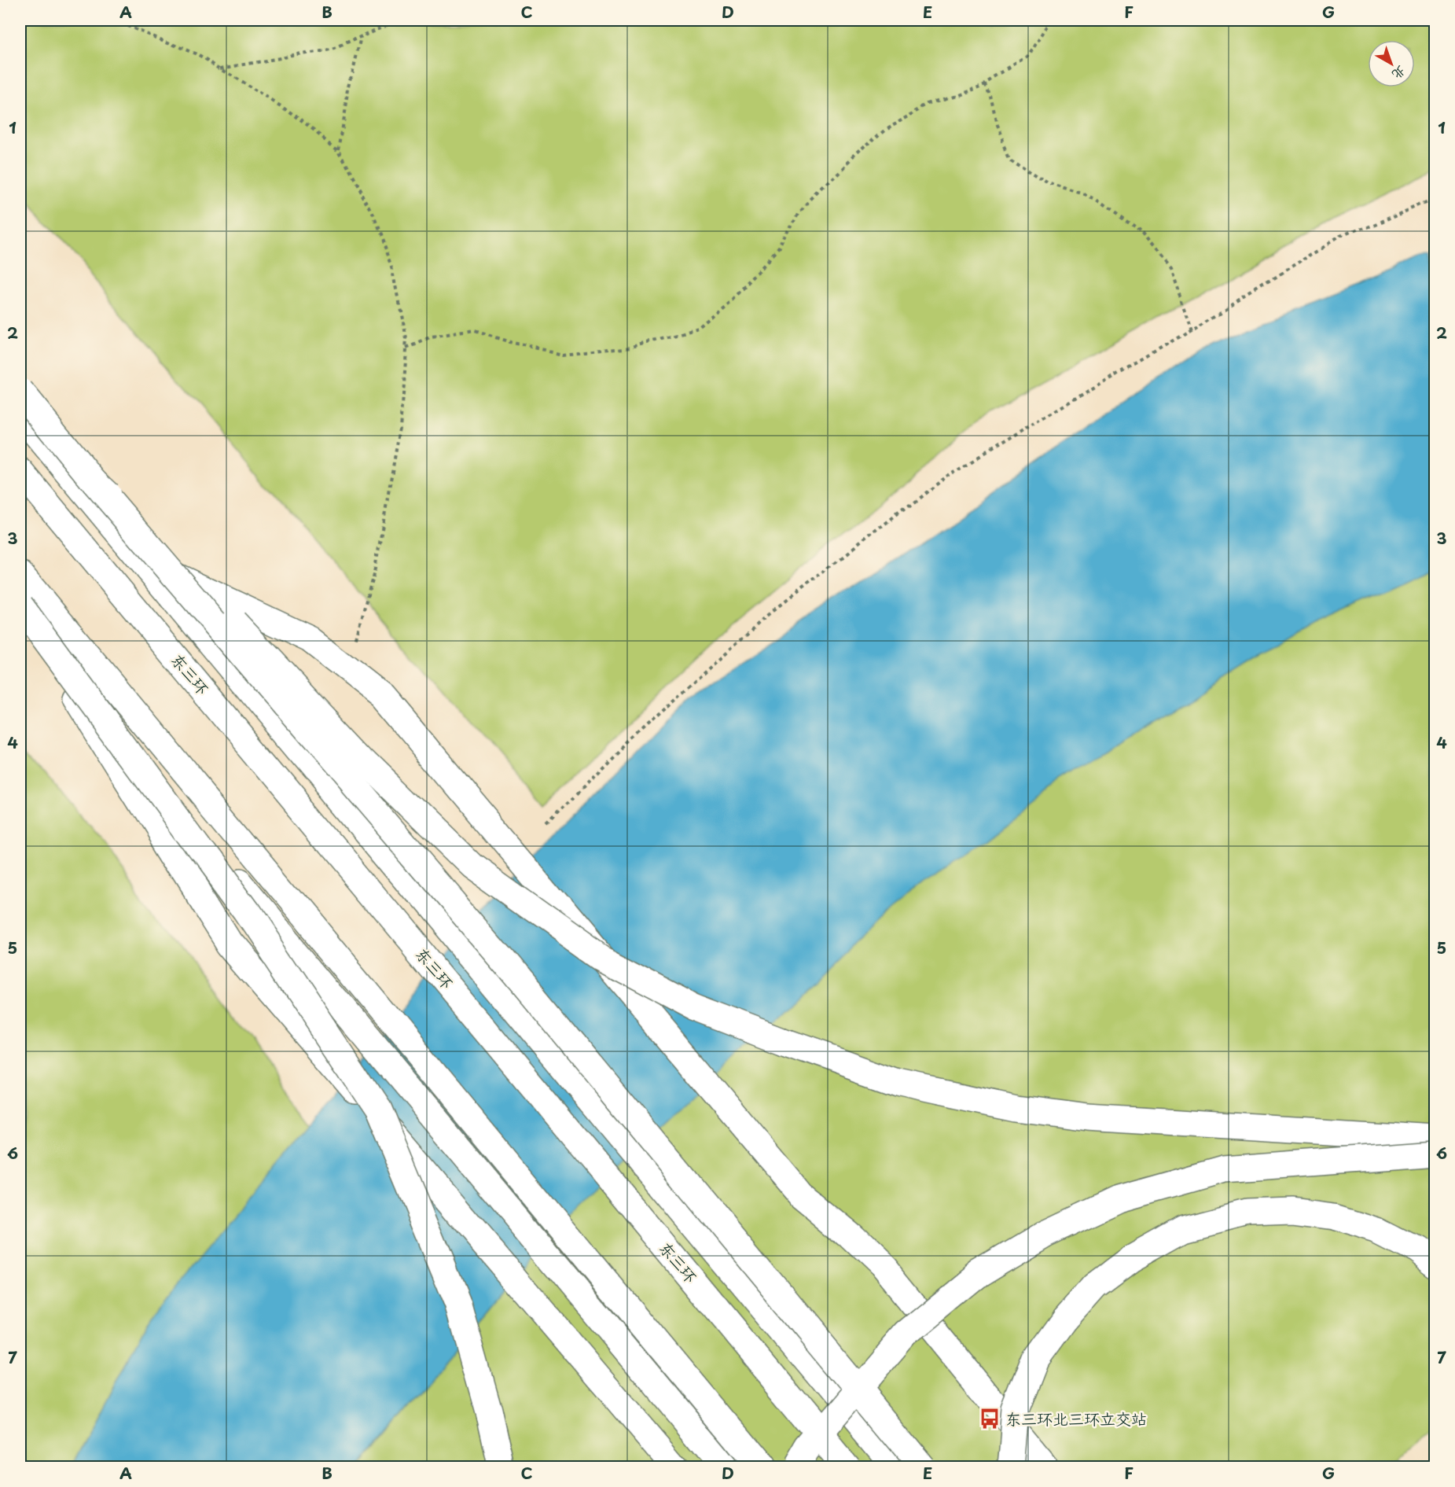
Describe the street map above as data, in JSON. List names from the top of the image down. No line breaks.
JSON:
{"streets":{"main road":["东三环"]},"places":{"bus stop":["东三环北三环立交站"]},"north":"bottom right","grid":{"columns":["A","B","C","D","E","F","G"],"rows":["1","2","3","4","5","6","7"]}}
